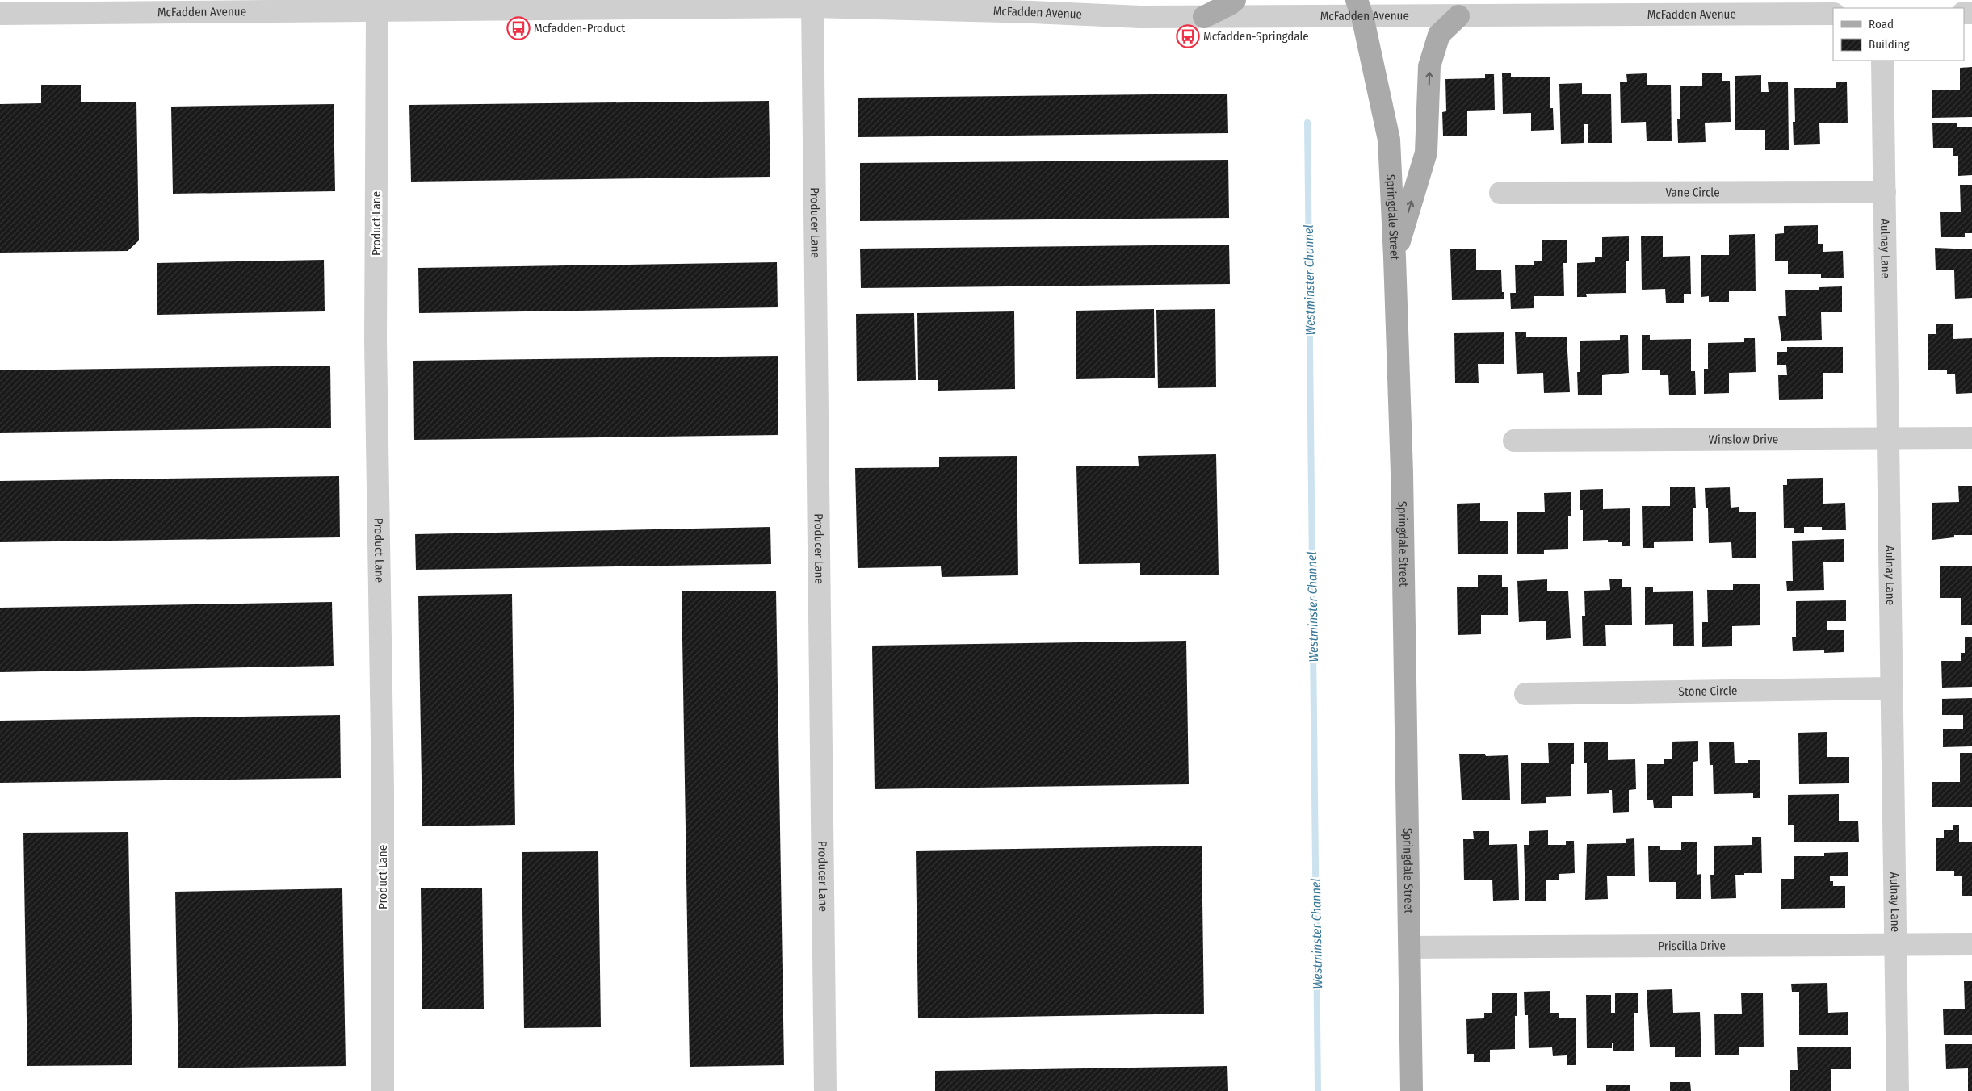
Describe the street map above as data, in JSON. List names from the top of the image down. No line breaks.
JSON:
{"streets":{"main road":["Springdale Street"],"street":["McFadden Avenue","Vane Circle","Producer Lane","Product Lane","Aulnay Lane","Winslow Drive","Stone Circle","Priscilla Drive"]},"crossings":[["McFadden Avenue","Springdale Street"],["McFadden Avenue","Producer Lane"],["McFadden Avenue","Product Lane"],["Vane Circle","Aulnay Lane"],["Springdale Street","Priscilla Drive"],["Aulnay Lane","Winslow Drive"],["Aulnay Lane","Stone Circle"],["Aulnay Lane","Priscilla Drive"]],"water":["Westminster Channel"],"places":{"bus stop":["Mcfadden-Product","Mcfadden-Springdale"]},"legend":["Road","Building"]}
